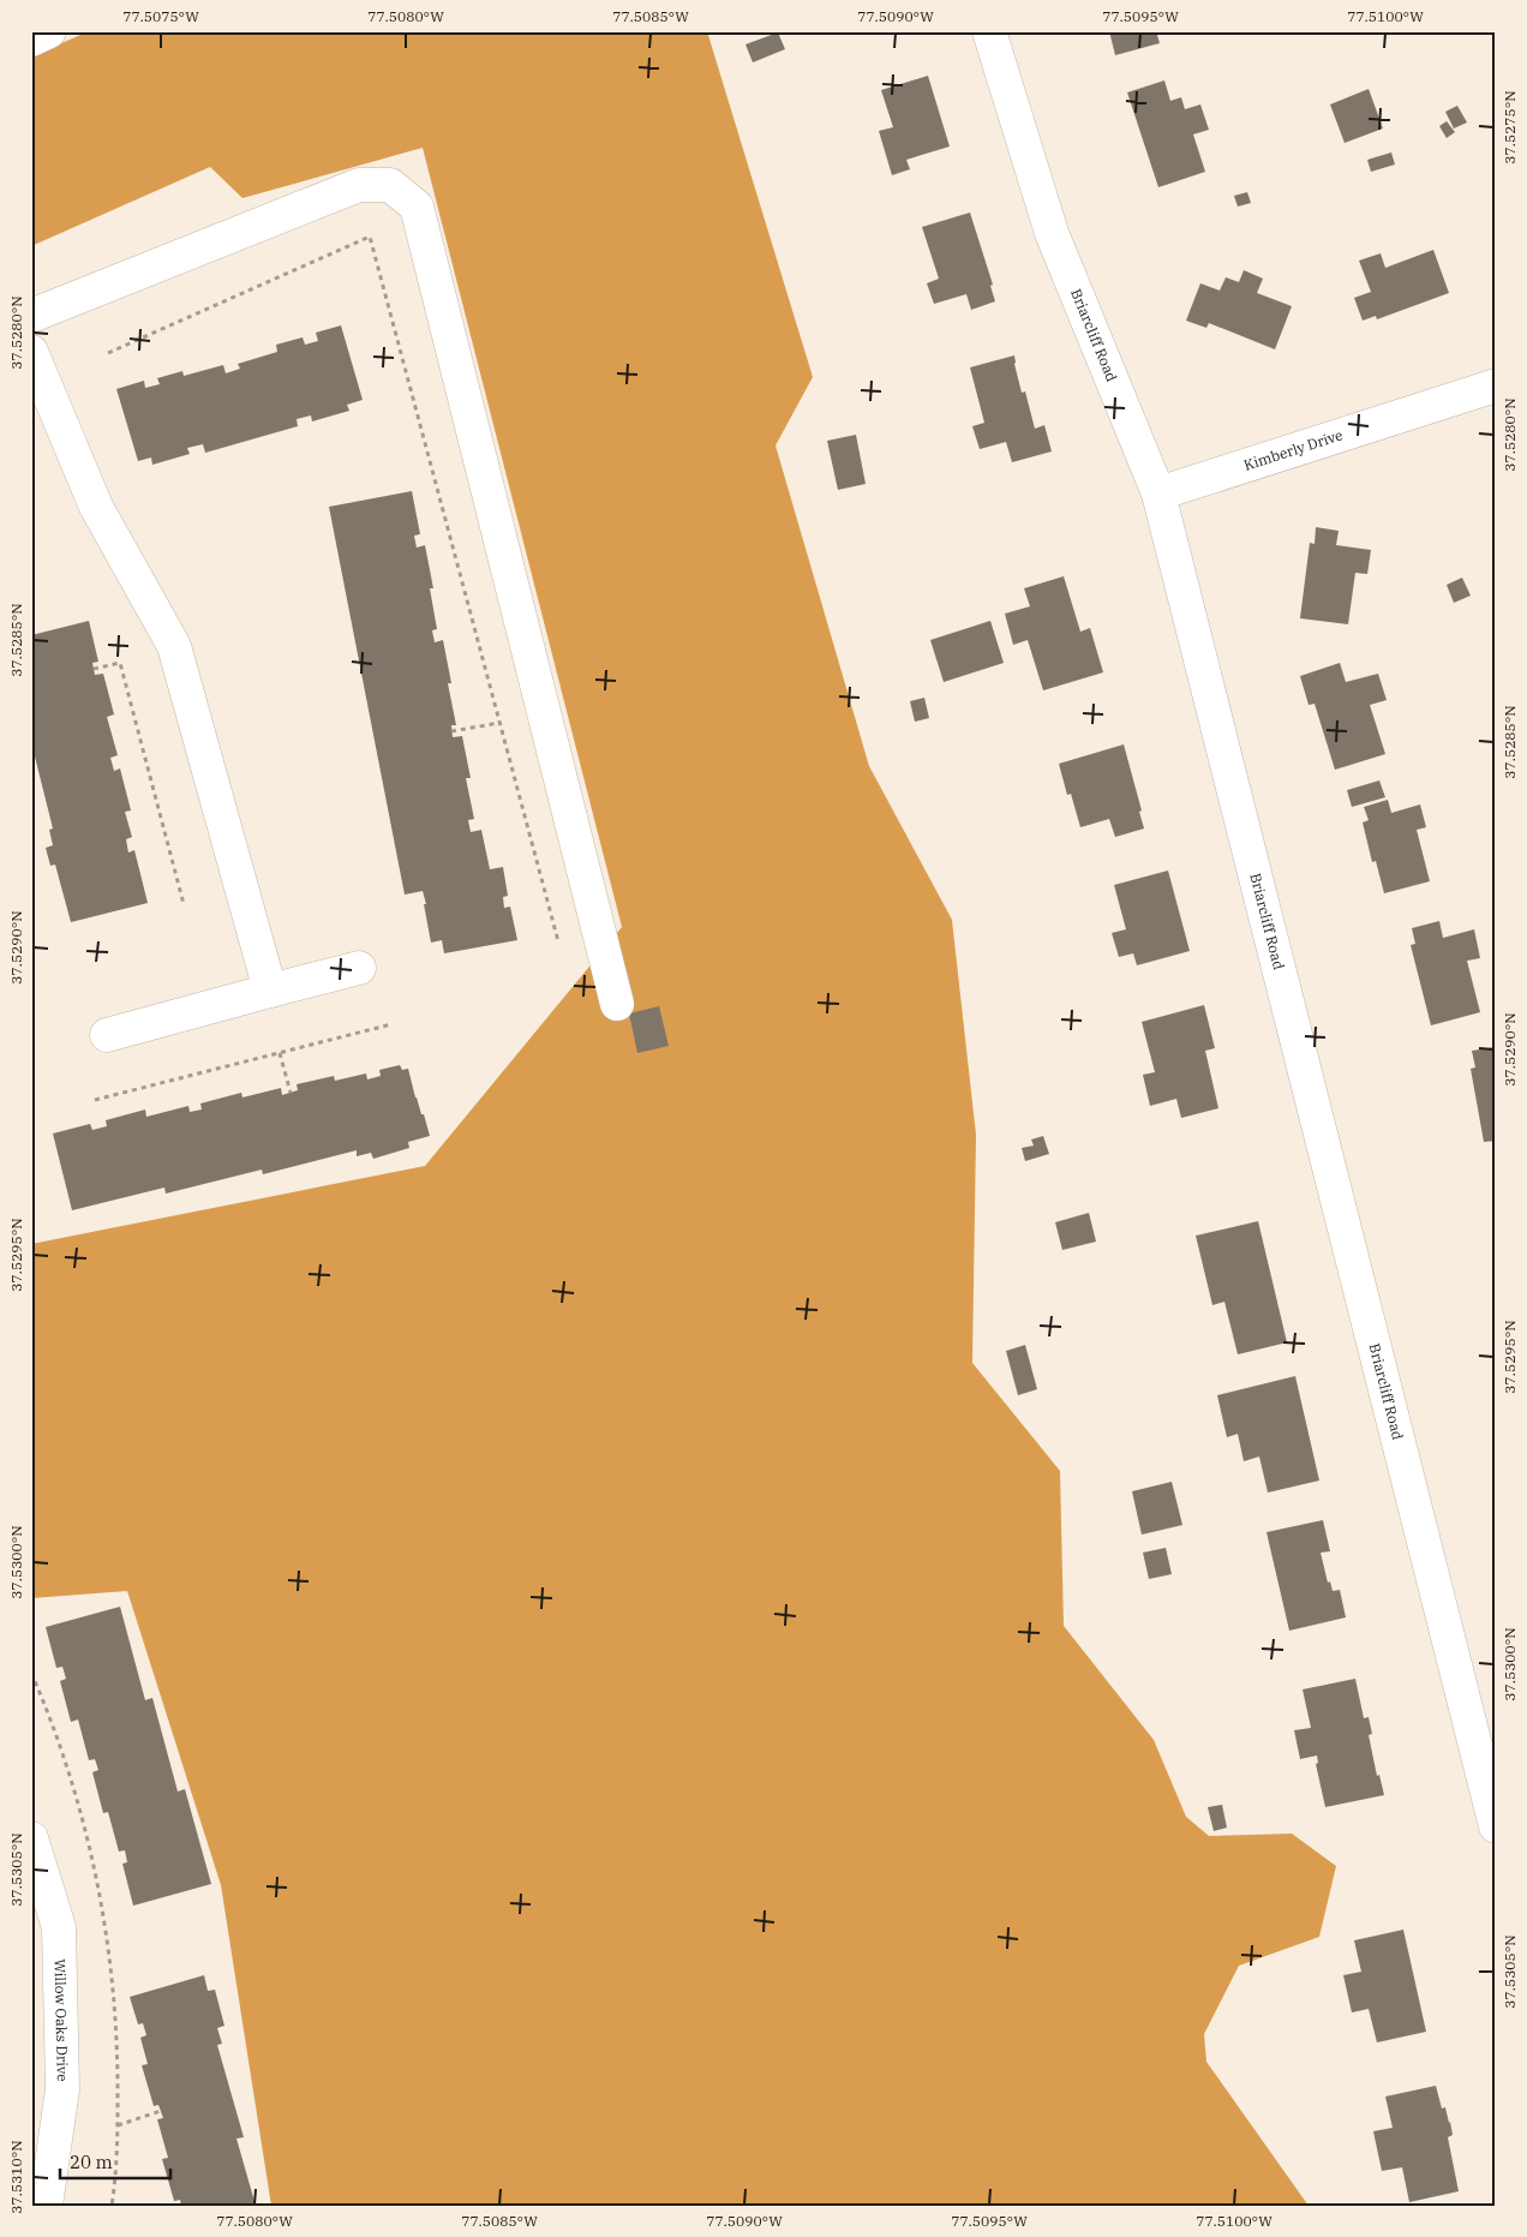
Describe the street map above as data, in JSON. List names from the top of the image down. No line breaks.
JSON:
{"streets":{"street":["Briarcliff Road","Kimberly Drive","Willow Oaks Drive"]},"crossings":[["Briarcliff Road","Kimberly Drive"]],"scale_bar":"20 m","coordinates":["77.5075°W","77.5080°W","77.5085°W","77.5090°W","77.5095°W","77.5100°W","37.5275°N","37.5280°N","37.5285°N","37.5290°N","37.5295°N","37.5300°N","37.5305°N","37.5310°N"]}
